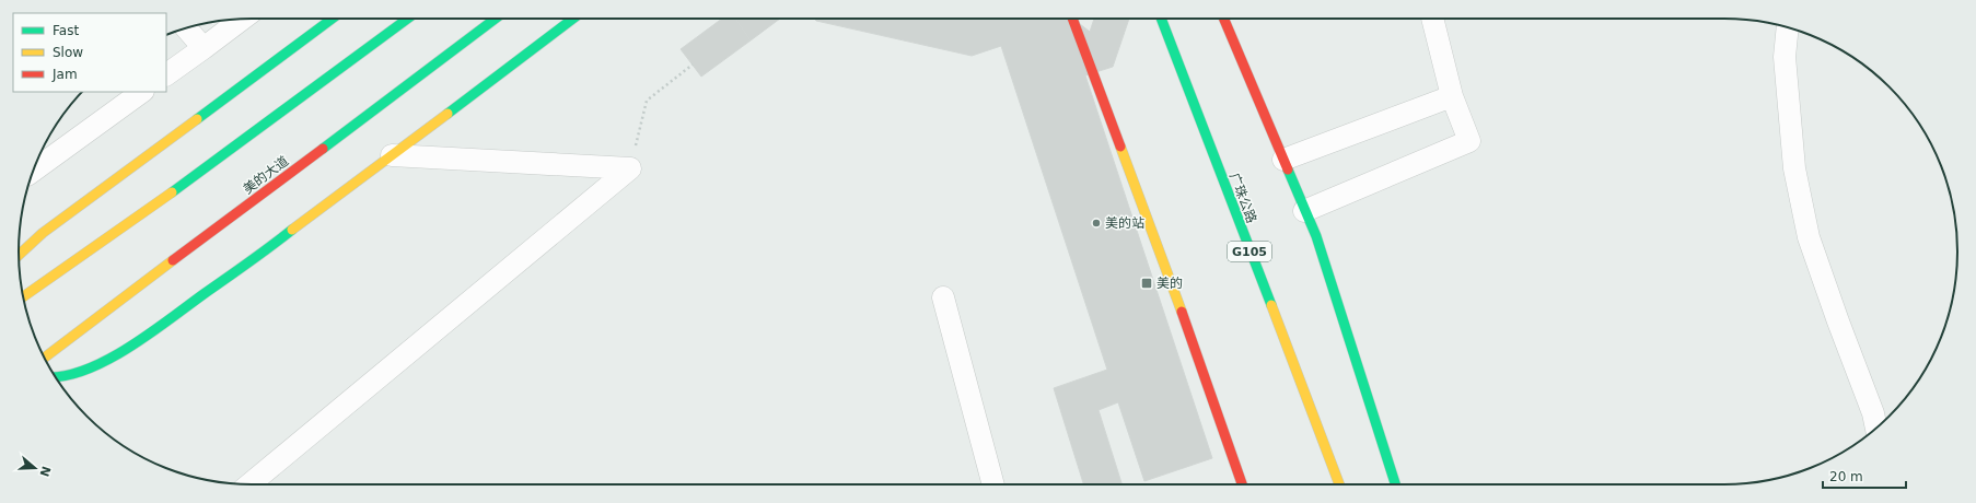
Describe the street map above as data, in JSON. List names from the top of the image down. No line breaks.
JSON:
{"streets":{"main road":["美的大道","广珠公路","G105"]},"places":{"other":["美的站"],"transit":["美的"]},"legend":["Fast","Slow","Jam"],"scale_bar":"20 m","north":"right"}
